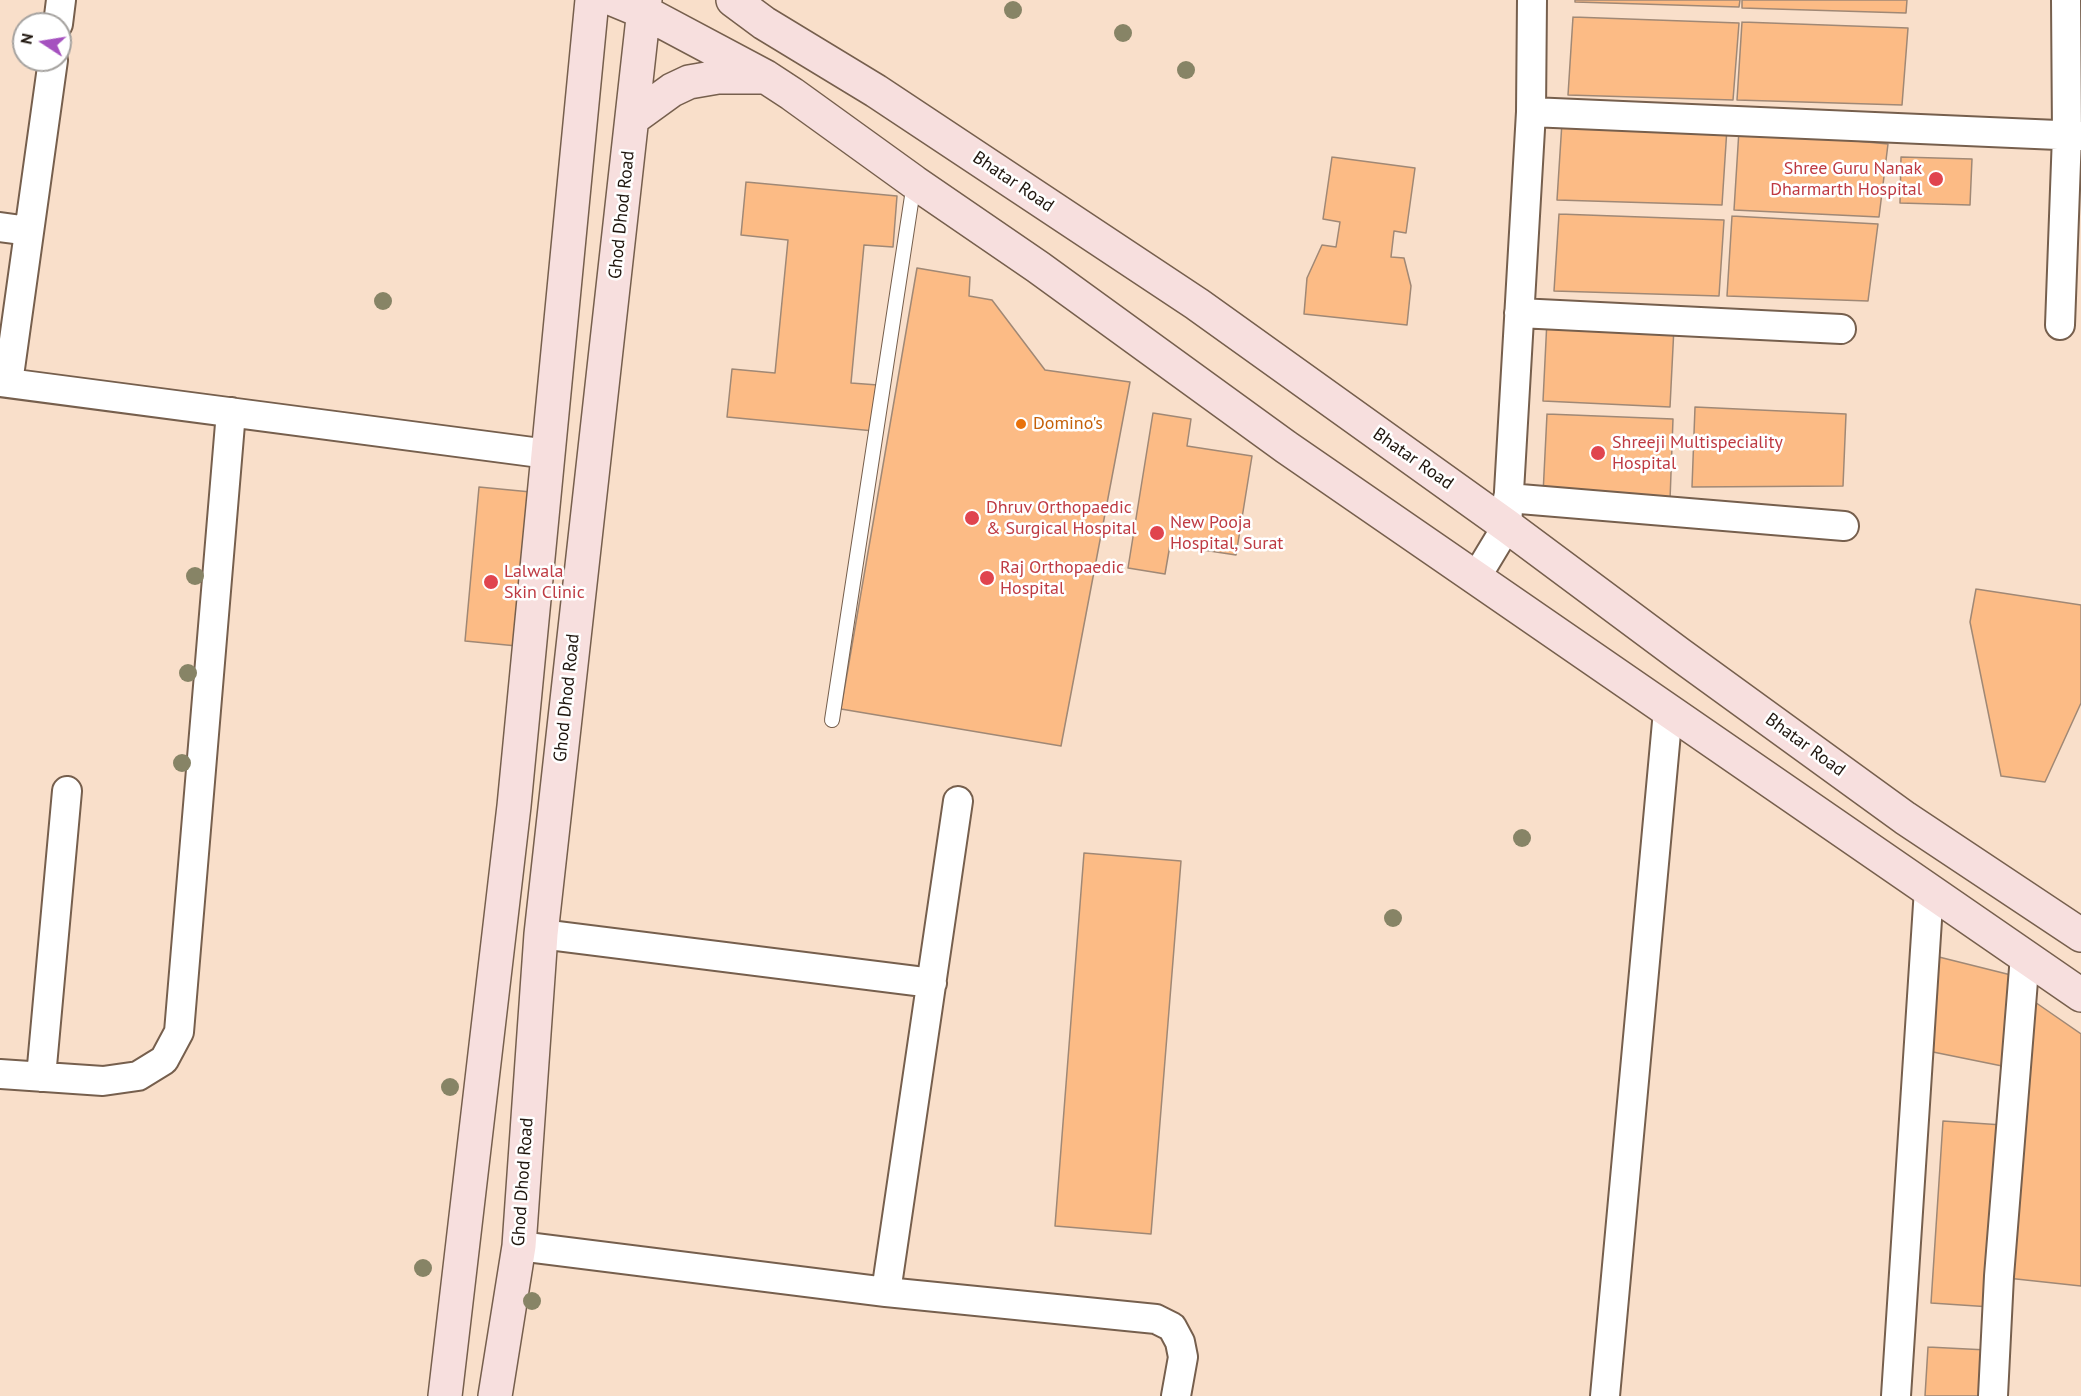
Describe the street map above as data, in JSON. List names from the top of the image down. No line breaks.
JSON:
{"streets":{"main road":["Bhatar Road","Ghod Dhod Road"]},"places":["Shree Guru Nanak Dharmarth Hospital","Domino's","Shreeji Multispeciality Hospital","Dhruv Orthopaedic & Surgical Hospital","New Pooja Hospital, Surat","Raj Orthopaedic Hospital","Lalwala Skin Clinic"],"north":"left"}
